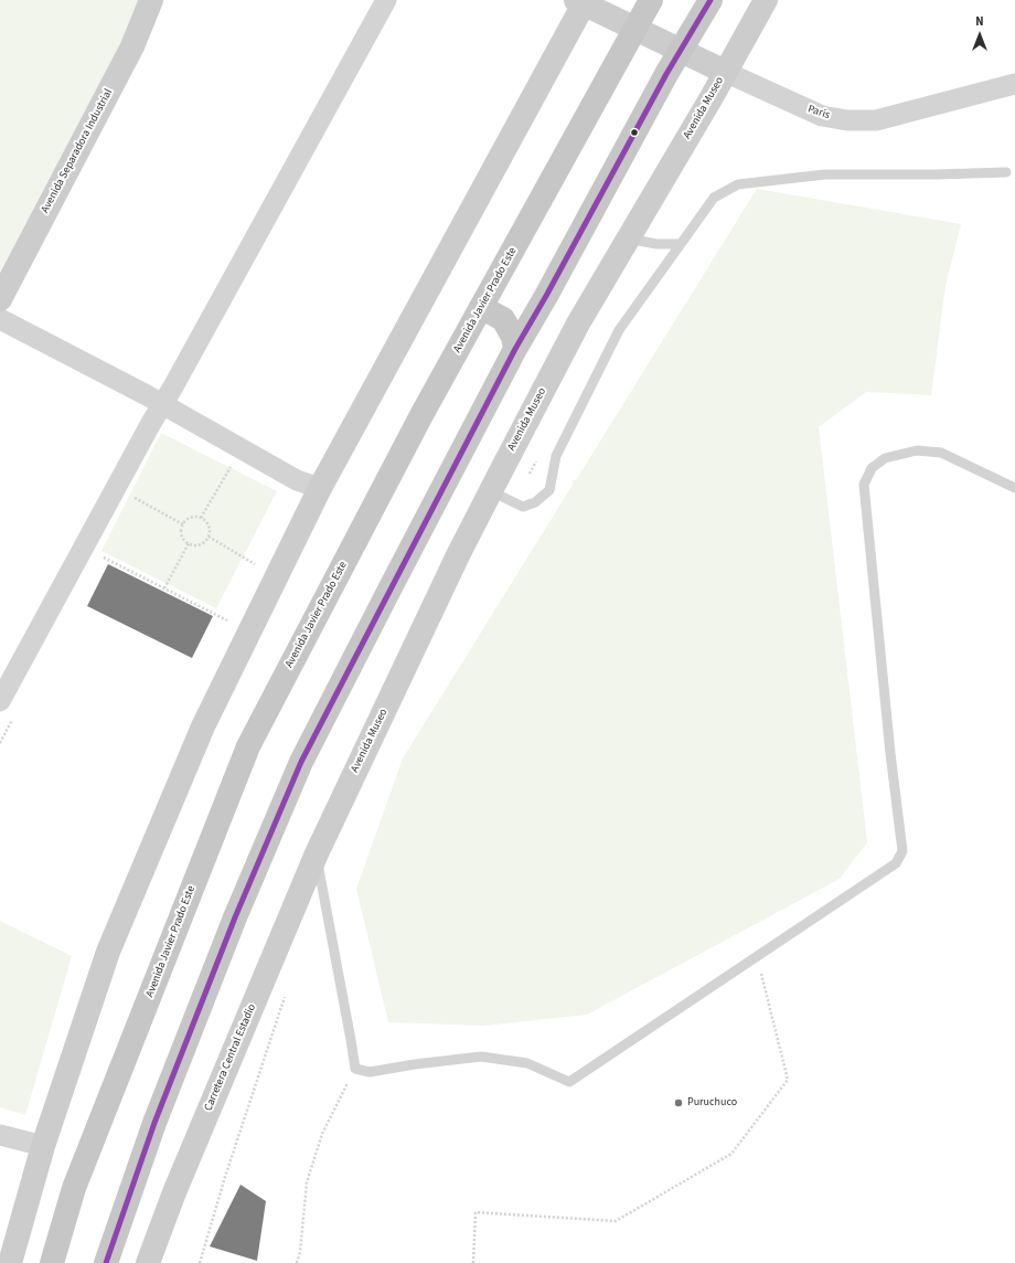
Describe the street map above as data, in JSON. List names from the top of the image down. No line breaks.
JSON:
{"streets":{"main road":["Avenida Javier Prado Este"],"street":["Avenida Museo","Paris","Avenida Separadora Industrial","Carretera Central Estadio"]},"crossings":[["Avenida Museo","Paris"],["Avenida Museo","Carretera Central Estadio"],["Paris","Avenida Javier Prado Este"]],"places":["Puruchuco"],"north":"top"}
